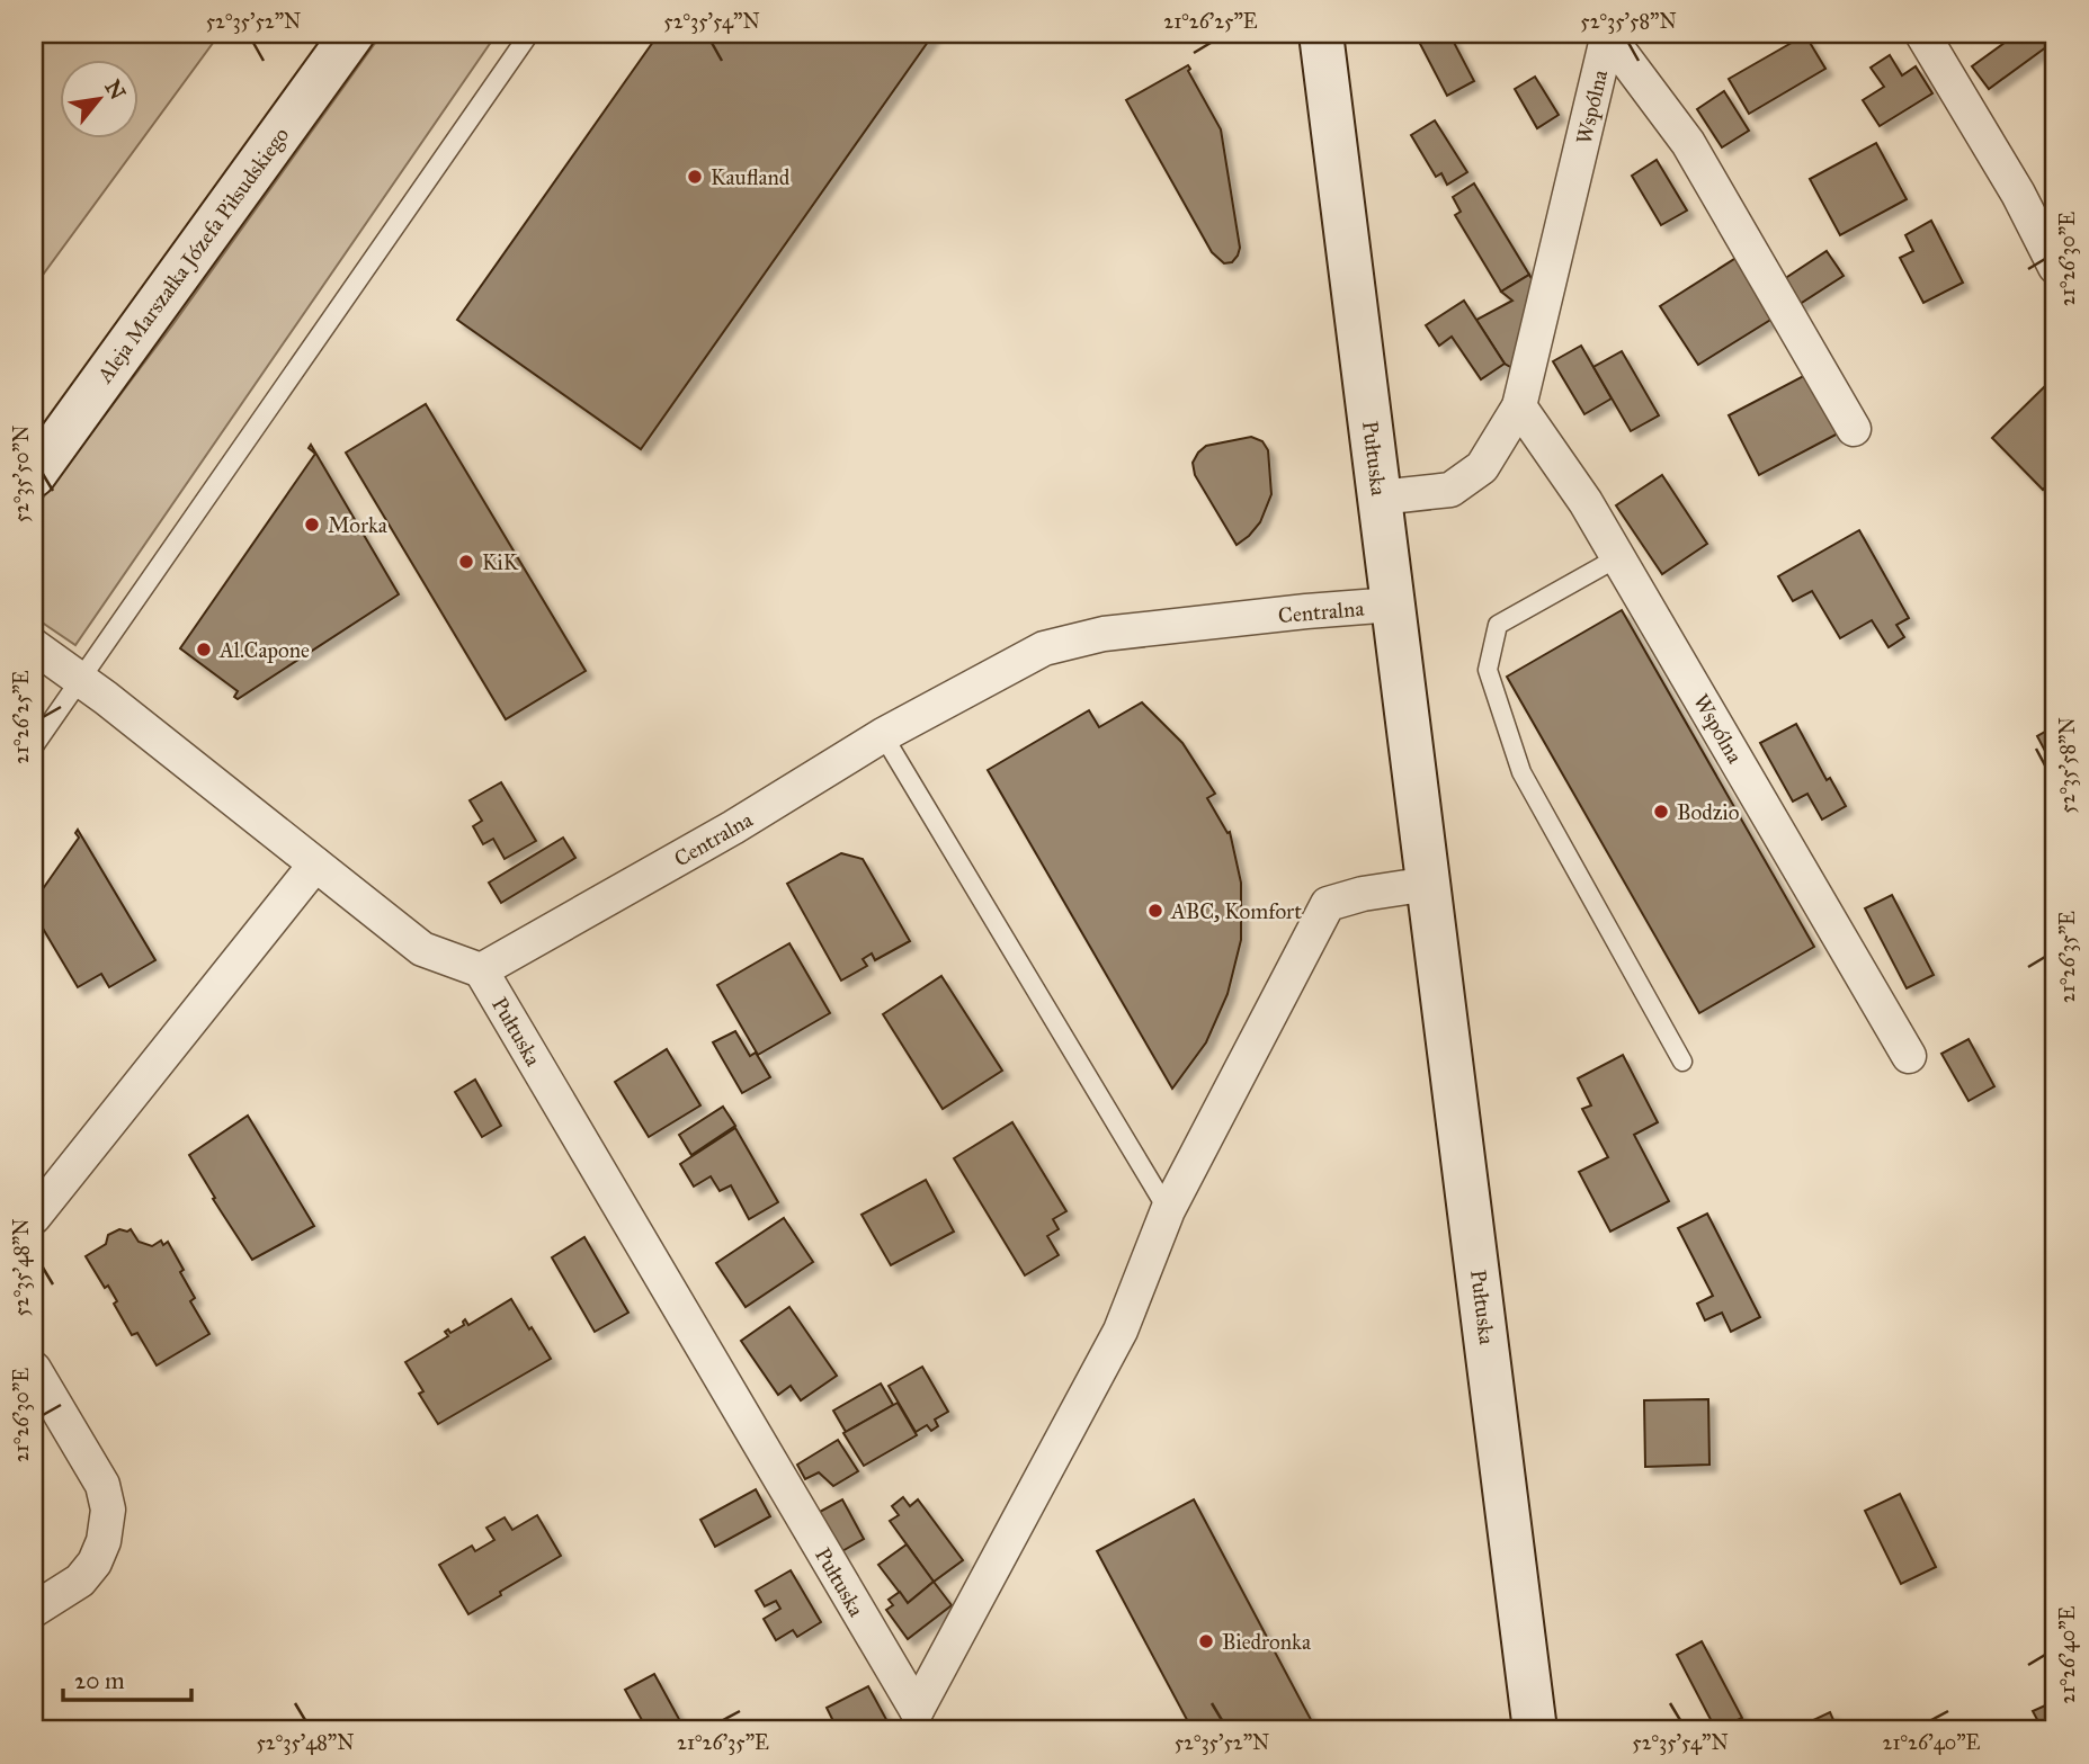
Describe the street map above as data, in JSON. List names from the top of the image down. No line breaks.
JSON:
{"streets":{"street":["Wspólna","Aleja Marszałka Józefa Piłsudskiego","Pułtuska","Centralna"]},"crossings":[["Wspólna","Pułtuska"],["Pułtuska","Centralna"]],"places":["Kaufland","Morka","KiK","Al.Capone","Bodzio","ABC, Komfort","Biedronka"],"scale_bar":"20 m","north":"top right","coordinates":["52°35'52\"N","52°35'54\"N","21°26'25\"E","52°35'58\"N","21°26'30\"E","52°35'50\"N","21°26'35\"E","52°35'48\"N","21°26'40\"E"]}
